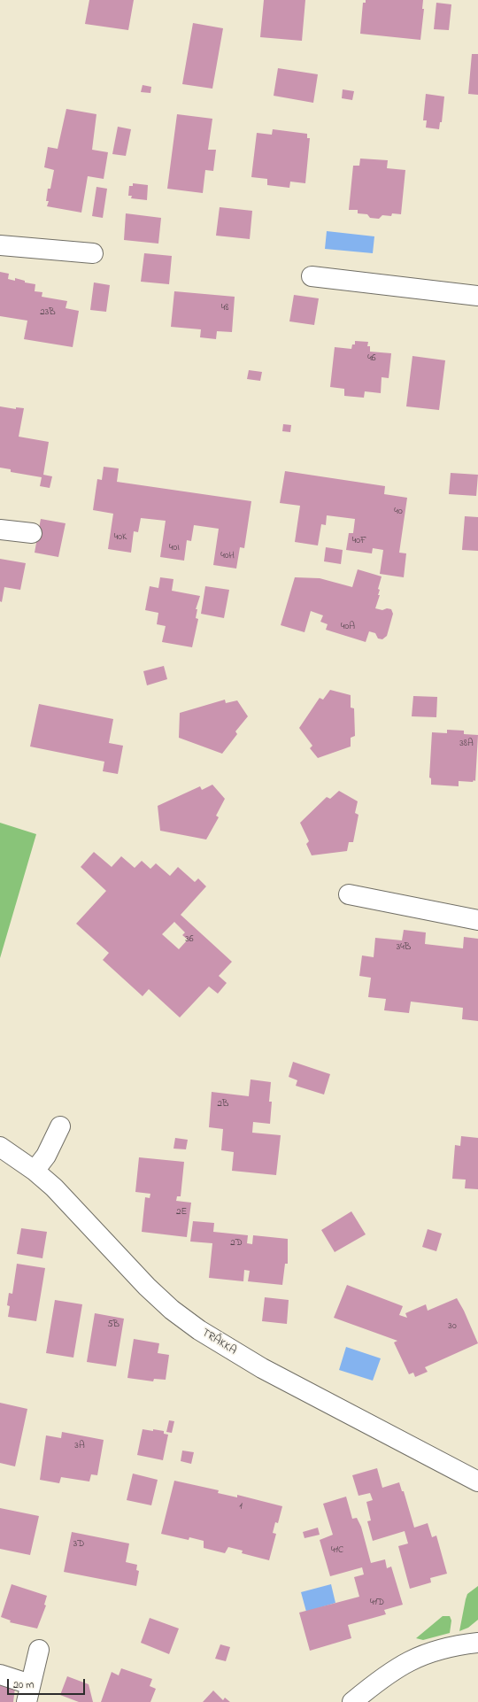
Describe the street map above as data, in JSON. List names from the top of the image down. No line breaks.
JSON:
{"streets":{"street":["TRÅKKA"]},"house_numbers":["48","23B","46","40","40K","40F","40I","40H","40A","38A","36","34B","2B","2E","2D","5B","30","3A","1","3D","41C","41D"],"scale_bar":"20 m"}
